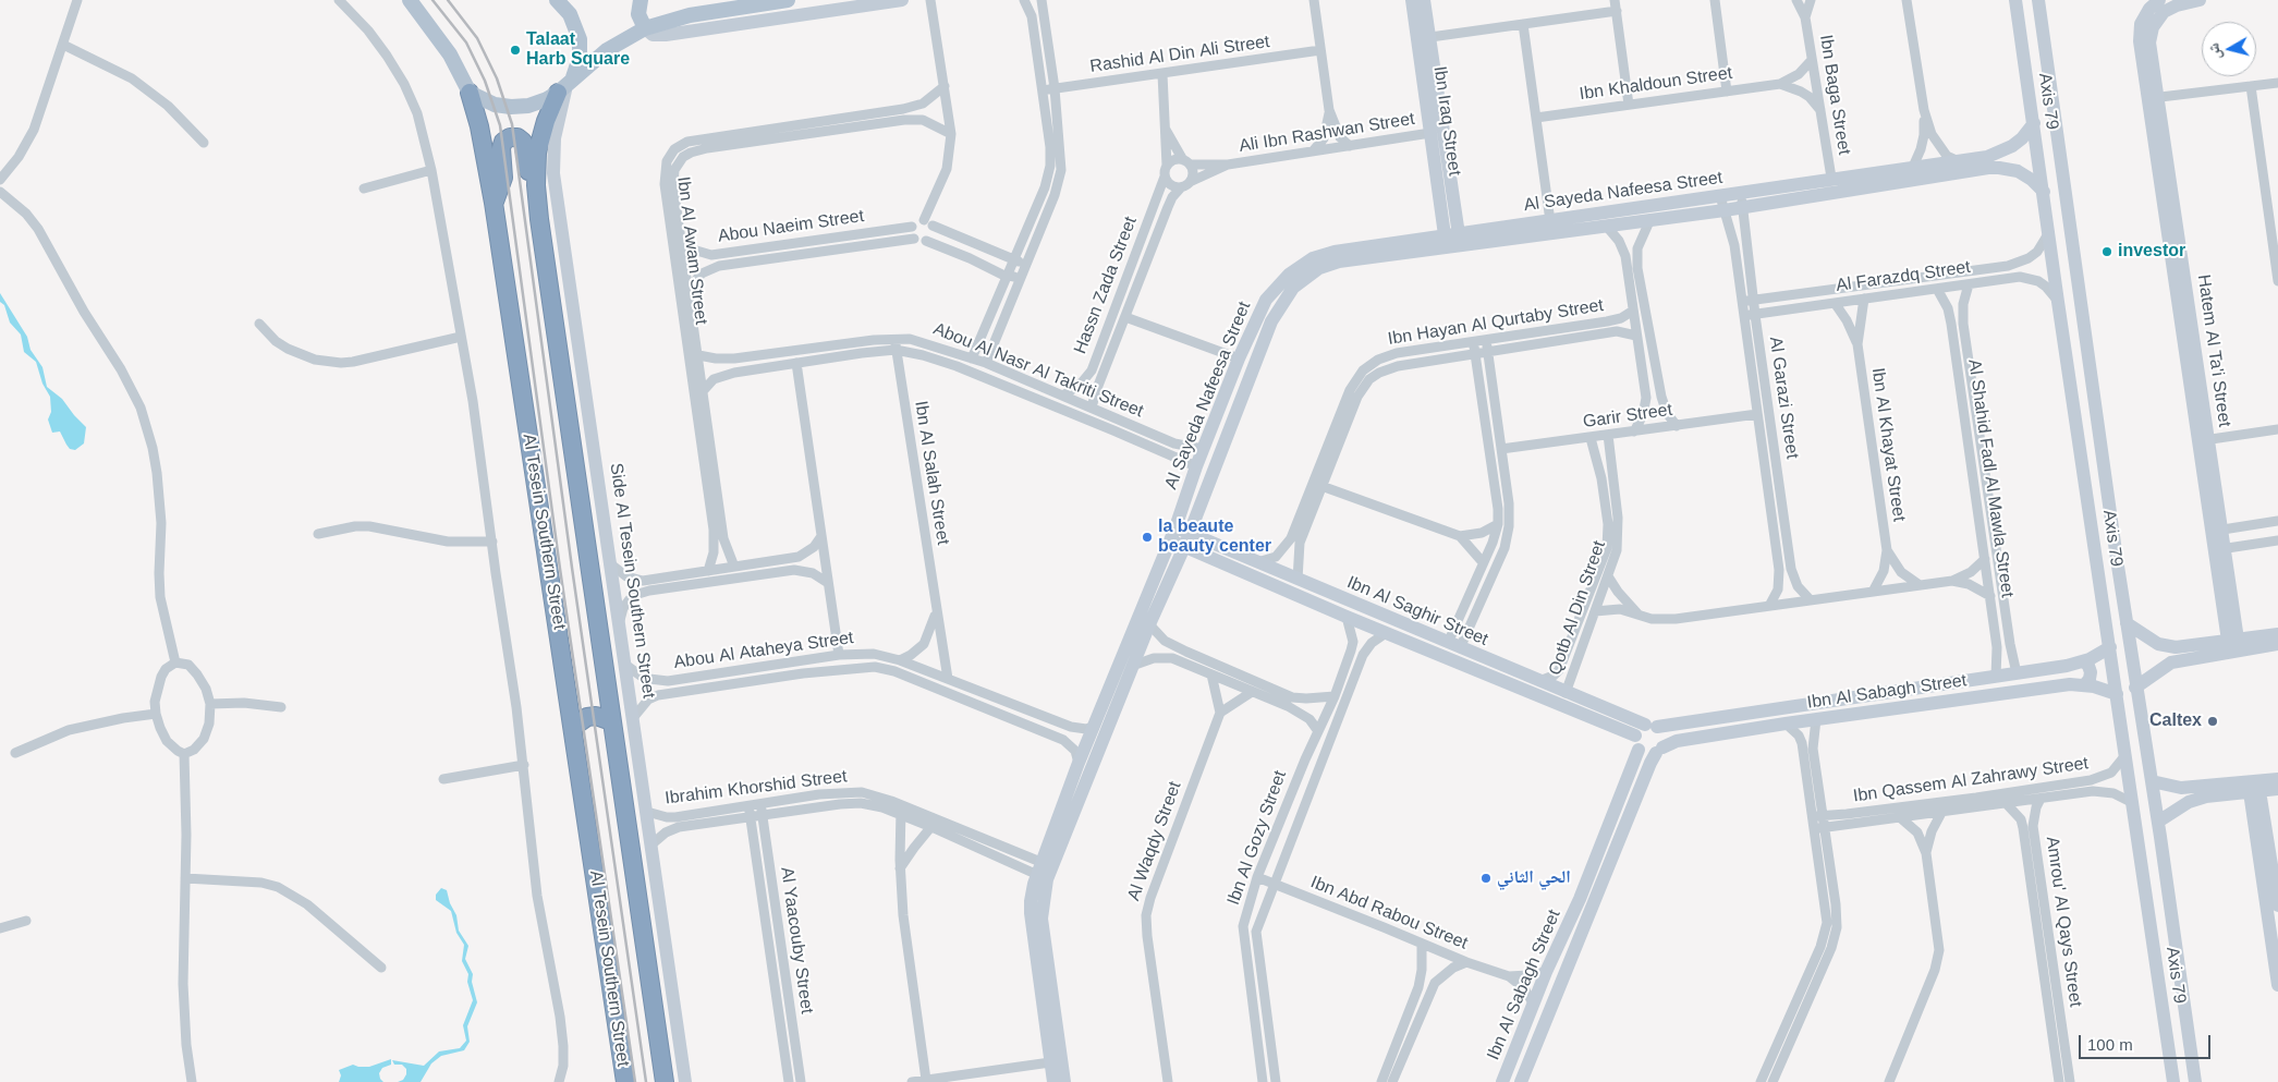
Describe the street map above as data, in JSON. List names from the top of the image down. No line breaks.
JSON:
{"streets":{"highway":["Al Tesein Southern Street"],"street":["Rashid Al Din Ali Street","Ibn Khaldoun Street","Ibn Baga Street","Axis 79","Ibn Iraq Street","Ali Ibn Rashwan Street","Al Sayeda Nafeesa Street","Abou Naeim Street","Ibn Al Awam Street","Al Farazdq Street","Hassn Zada Street","Ibn Hayan Al Qurtaby Street","Hatem Al Ta'i Street","Abou Al Nasr Al Takriti Street","Al Garazi Street","Garir Street","Ibn Al Khayat Street","Ibn Al Salah Street","Al Shahid Fadl Al Mawla Street","Side Al Tesein Southern Street","Qotb Al Din Street","Ibn Al Saghir Street","Abou Al Ataheya Street","Ibn Al Sabagh Street","Ibn Qassem Al Zahrawy Street","Ibrahim Khorshid Street","Ibn Al Gozy Street","Al Waqdy Street","Ibn Abd Rabou Street","Amrou' Al Qays Street","Al Yaacouby Street"]},"crossings":[["Ibn Khaldoun Street","Ibn Baga Street"],["Ibn Baga Street","Al Sayeda Nafeesa Street"],["Axis 79","Al Sayeda Nafeesa Street"],["Axis 79","Al Farazdq Street"],["Axis 79","Ibn Al Sabagh Street"],["Axis 79","Ibn Qassem Al Zahrawy Street"],["Ibn Iraq Street","Ali Ibn Rashwan Street"],["Ibn Iraq Street","Al Sayeda Nafeesa Street"],["Ali Ibn Rashwan Street","Hassn Zada Street"],["Al Sayeda Nafeesa Street","Abou Al Nasr Al Takriti Street"],["Al Sayeda Nafeesa Street","Al Garazi Street"],["Al Sayeda Nafeesa Street","Ibn Al Saghir Street"],["Al Sayeda Nafeesa Street","Abou Al Ataheya Street"],["Al Sayeda Nafeesa Street","Ibrahim Khorshid Street"],["Abou Naeim Street","Ibn Al Awam Street"],["Ibn Al Awam Street","Abou Al Nasr Al Takriti Street"],["Al Farazdq Street","Al Garazi Street"],["Al Farazdq Street","Ibn Al Khayat Street"],["Al Farazdq Street","Al Shahid Fadl Al Mawla Street"],["Hassn Zada Street","Abou Al Nasr Al Takriti Street"],["Ibn Hayan Al Qurtaby Street","Ibn Al Saghir Street"],["Abou Al Nasr Al Takriti Street","Ibn Al Salah Street"],["Al Garazi Street","Garir Street"],["Garir Street","Qotb Al Din Street"],["Ibn Al Salah Street","Abou Al Ataheya Street"],["Al Shahid Fadl Al Mawla Street","Ibn Al Sabagh Street"],["Side Al Tesein Southern Street","Abou Al Ataheya Street"],["Side Al Tesein Southern Street","Ibrahim Khorshid Street"],["Qotb Al Din Street","Ibn Al Saghir Street"],["Ibn Al Saghir Street","Ibn Al Sabagh Street"],["Ibn Al Saghir Street","Ibn Al Gozy Street"],["Ibn Al Sabagh Street","Ibn Abd Rabou Street"],["Ibn Qassem Al Zahrawy Street","Amrou' Al Qays Street"],["Ibrahim Khorshid Street","Al Yaacouby Street"],["Ibn Al Gozy Street","Ibn Abd Rabou Street"]],"places":["Talaat Harb Square","investor","la beaute beauty center","Caltex","الحي الثاني"],"scale_bar":"100 m","north":"left"}
